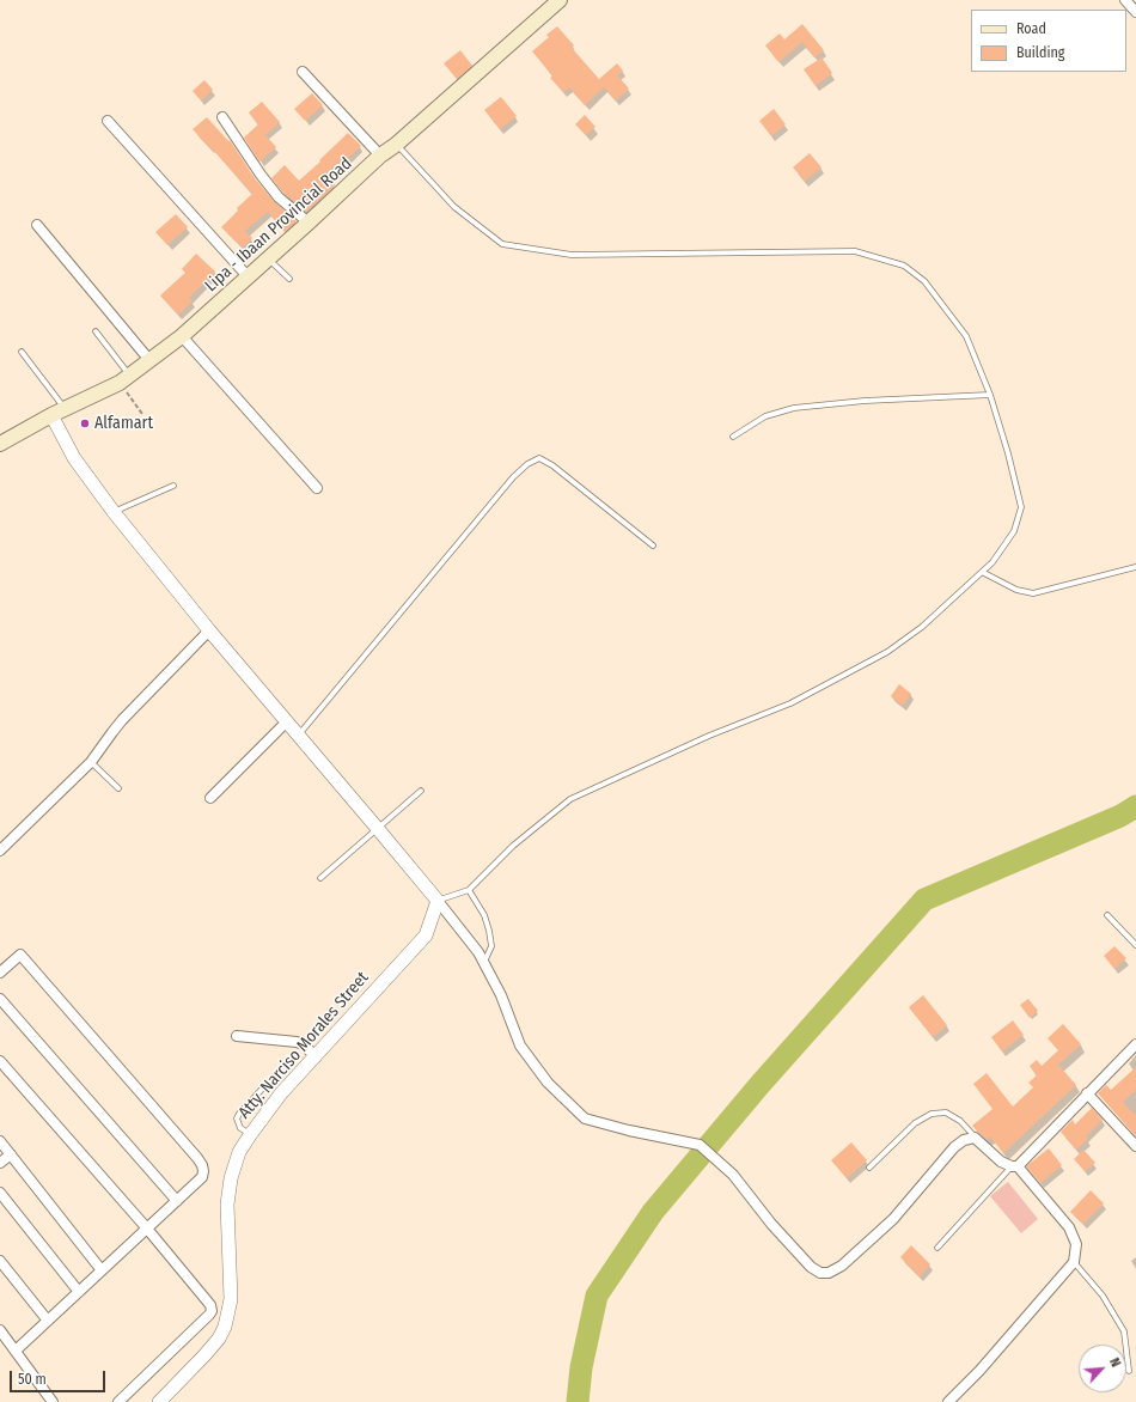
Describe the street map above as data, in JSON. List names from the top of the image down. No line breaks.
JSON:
{"streets":{"main road":["Lipa - Ibaan Provincial Road"],"street":["Atty. Narciso Morales Street"]},"places":["Alfamart"],"legend":["Road","Building"],"scale_bar":"50 m","north":"top right"}
